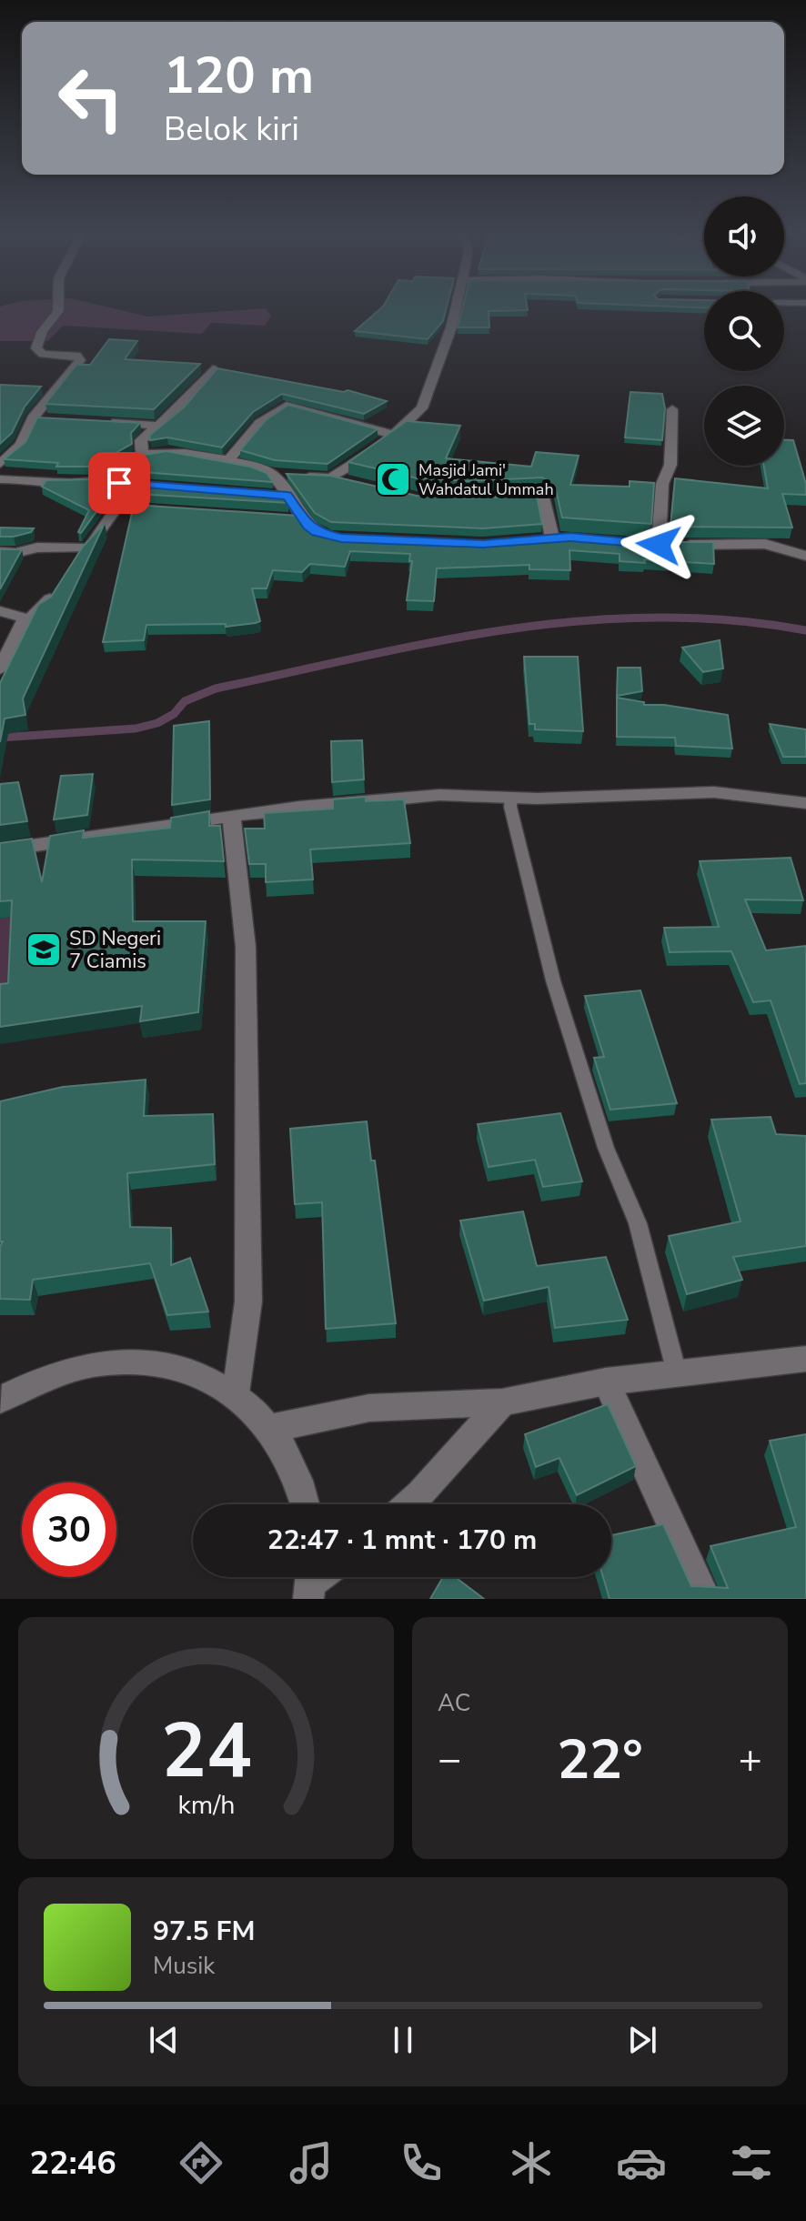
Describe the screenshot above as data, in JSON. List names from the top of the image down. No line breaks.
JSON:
{"places":{"mosque":["Masjid Jami' Wahdatul Ummah"],"school or university":["SD Negeri 7 Ciamis"]},"page":{"turn":["120 m","Belok kiri"],"limit":"30","trip":"22:47 · 1 mnt · 170 m","tile":"AC","heat":["−","22°","+"],"song":["97.5 FM","Musik"],"tabs":"22:46","gauge":["24","km/h"]}}
